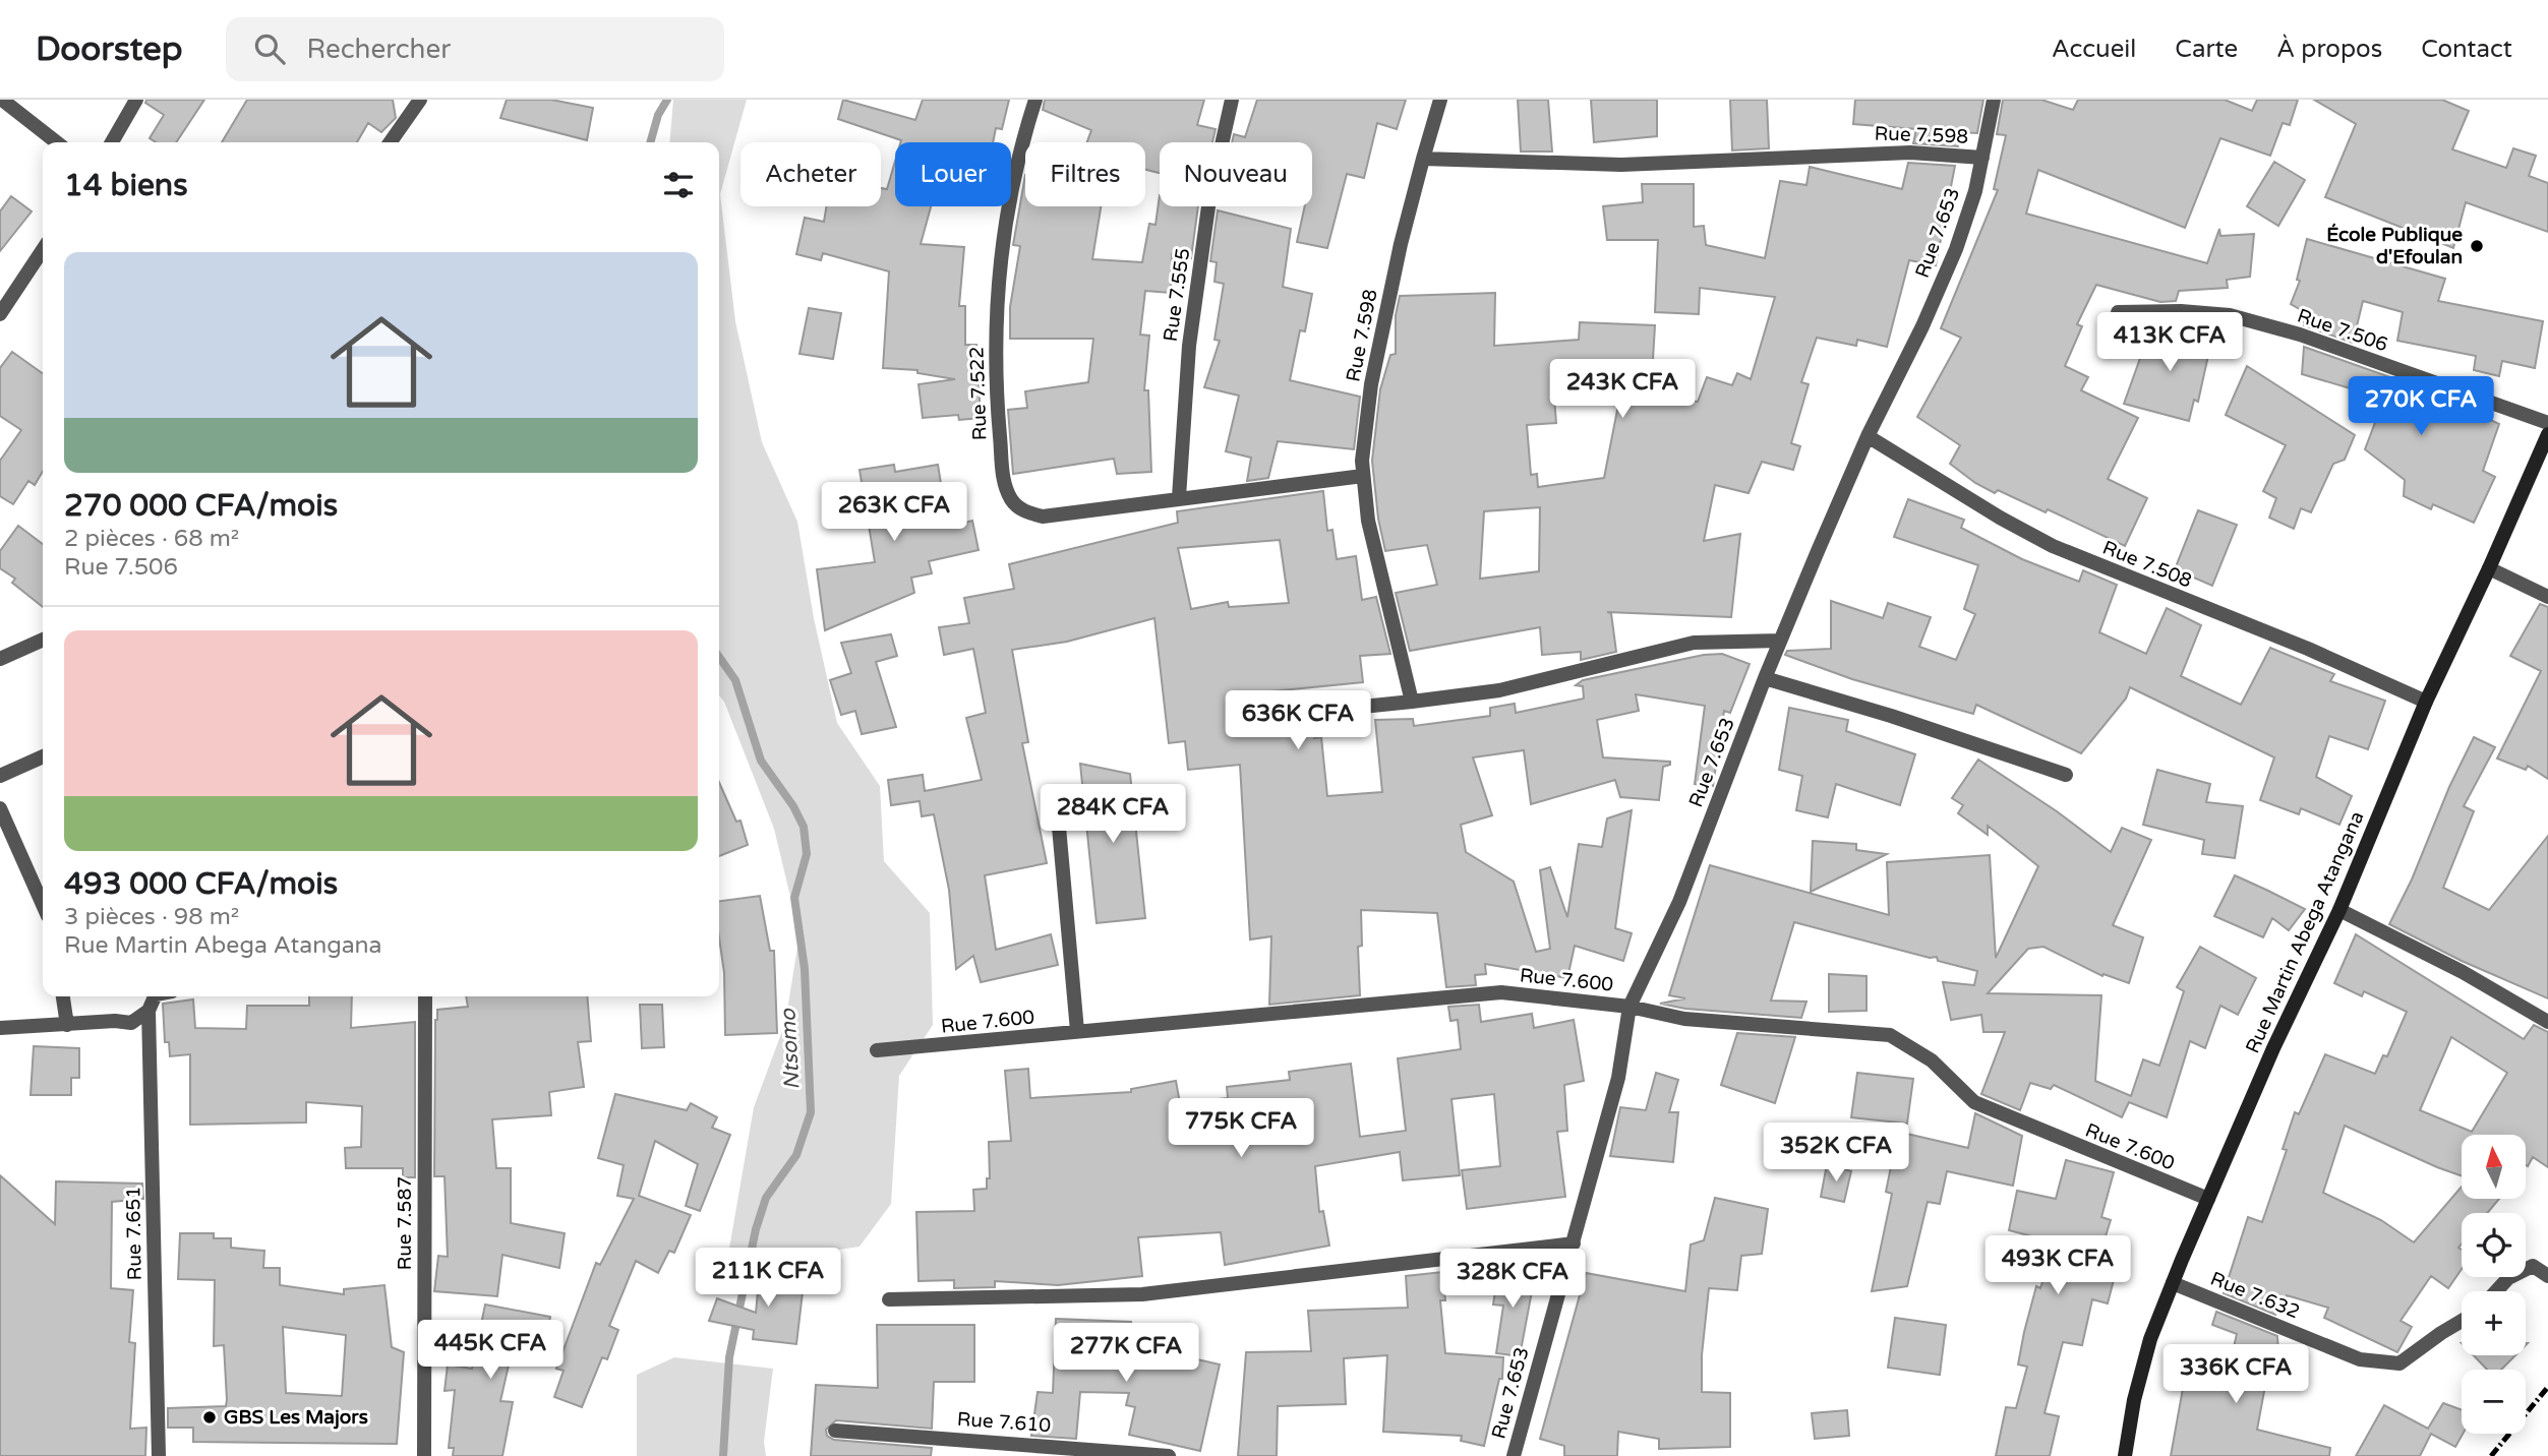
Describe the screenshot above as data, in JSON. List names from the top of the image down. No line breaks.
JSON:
{"streets":{"main road":["Rue Martin Abega Atangana"],"street":["Rue 7.598","Rue 7.653","Rue 7.555","Rue 7.506","Rue 7.522","Rue 7.508","Rue 7.600","Rue 7.587","Rue 7.651","Rue 7.632","Rue 7.610"]},"crossings":[["Rue 7.598","Rue 7.653"],["Rue 7.598","Rue 7.522"],["Rue 7.653","Rue 7.508"],["Rue 7.653","Rue 7.600"],["Rue 7.555","Rue 7.522"],["Rue 7.508","Rue Martin Abega Atangana"],["Rue Martin Abega Atangana","Rue 7.600"],["Rue Martin Abega Atangana","Rue 7.632"]],"water":["Ntsomo"],"places":["École Publique d'Efoulan","GBS Les Majors"],"north":"top","page":{"header":"Doorstep","search":"Rechercher","nav":["Accueil","Carte","À propos","Contact"],"chip":["Acheter","Louer","Filtres","Nouveau"],"heading":"14 biens","list":[{"name":"270 000 CFA/mois","note":"2 pièces · 68 m² · Rue 7.506"},{"name":"493 000 CFA/mois","note":"3 pièces · 98 m² · Rue Martin Abega Atangana"}],"price":["413K CFA","243K CFA","270K CFA","263K CFA","636K CFA","284K CFA","775K CFA","352K CFA","493K CFA","211K CFA","328K CFA","445K CFA","277K CFA","336K CFA"],"map_buttons":["+","−"]}}
